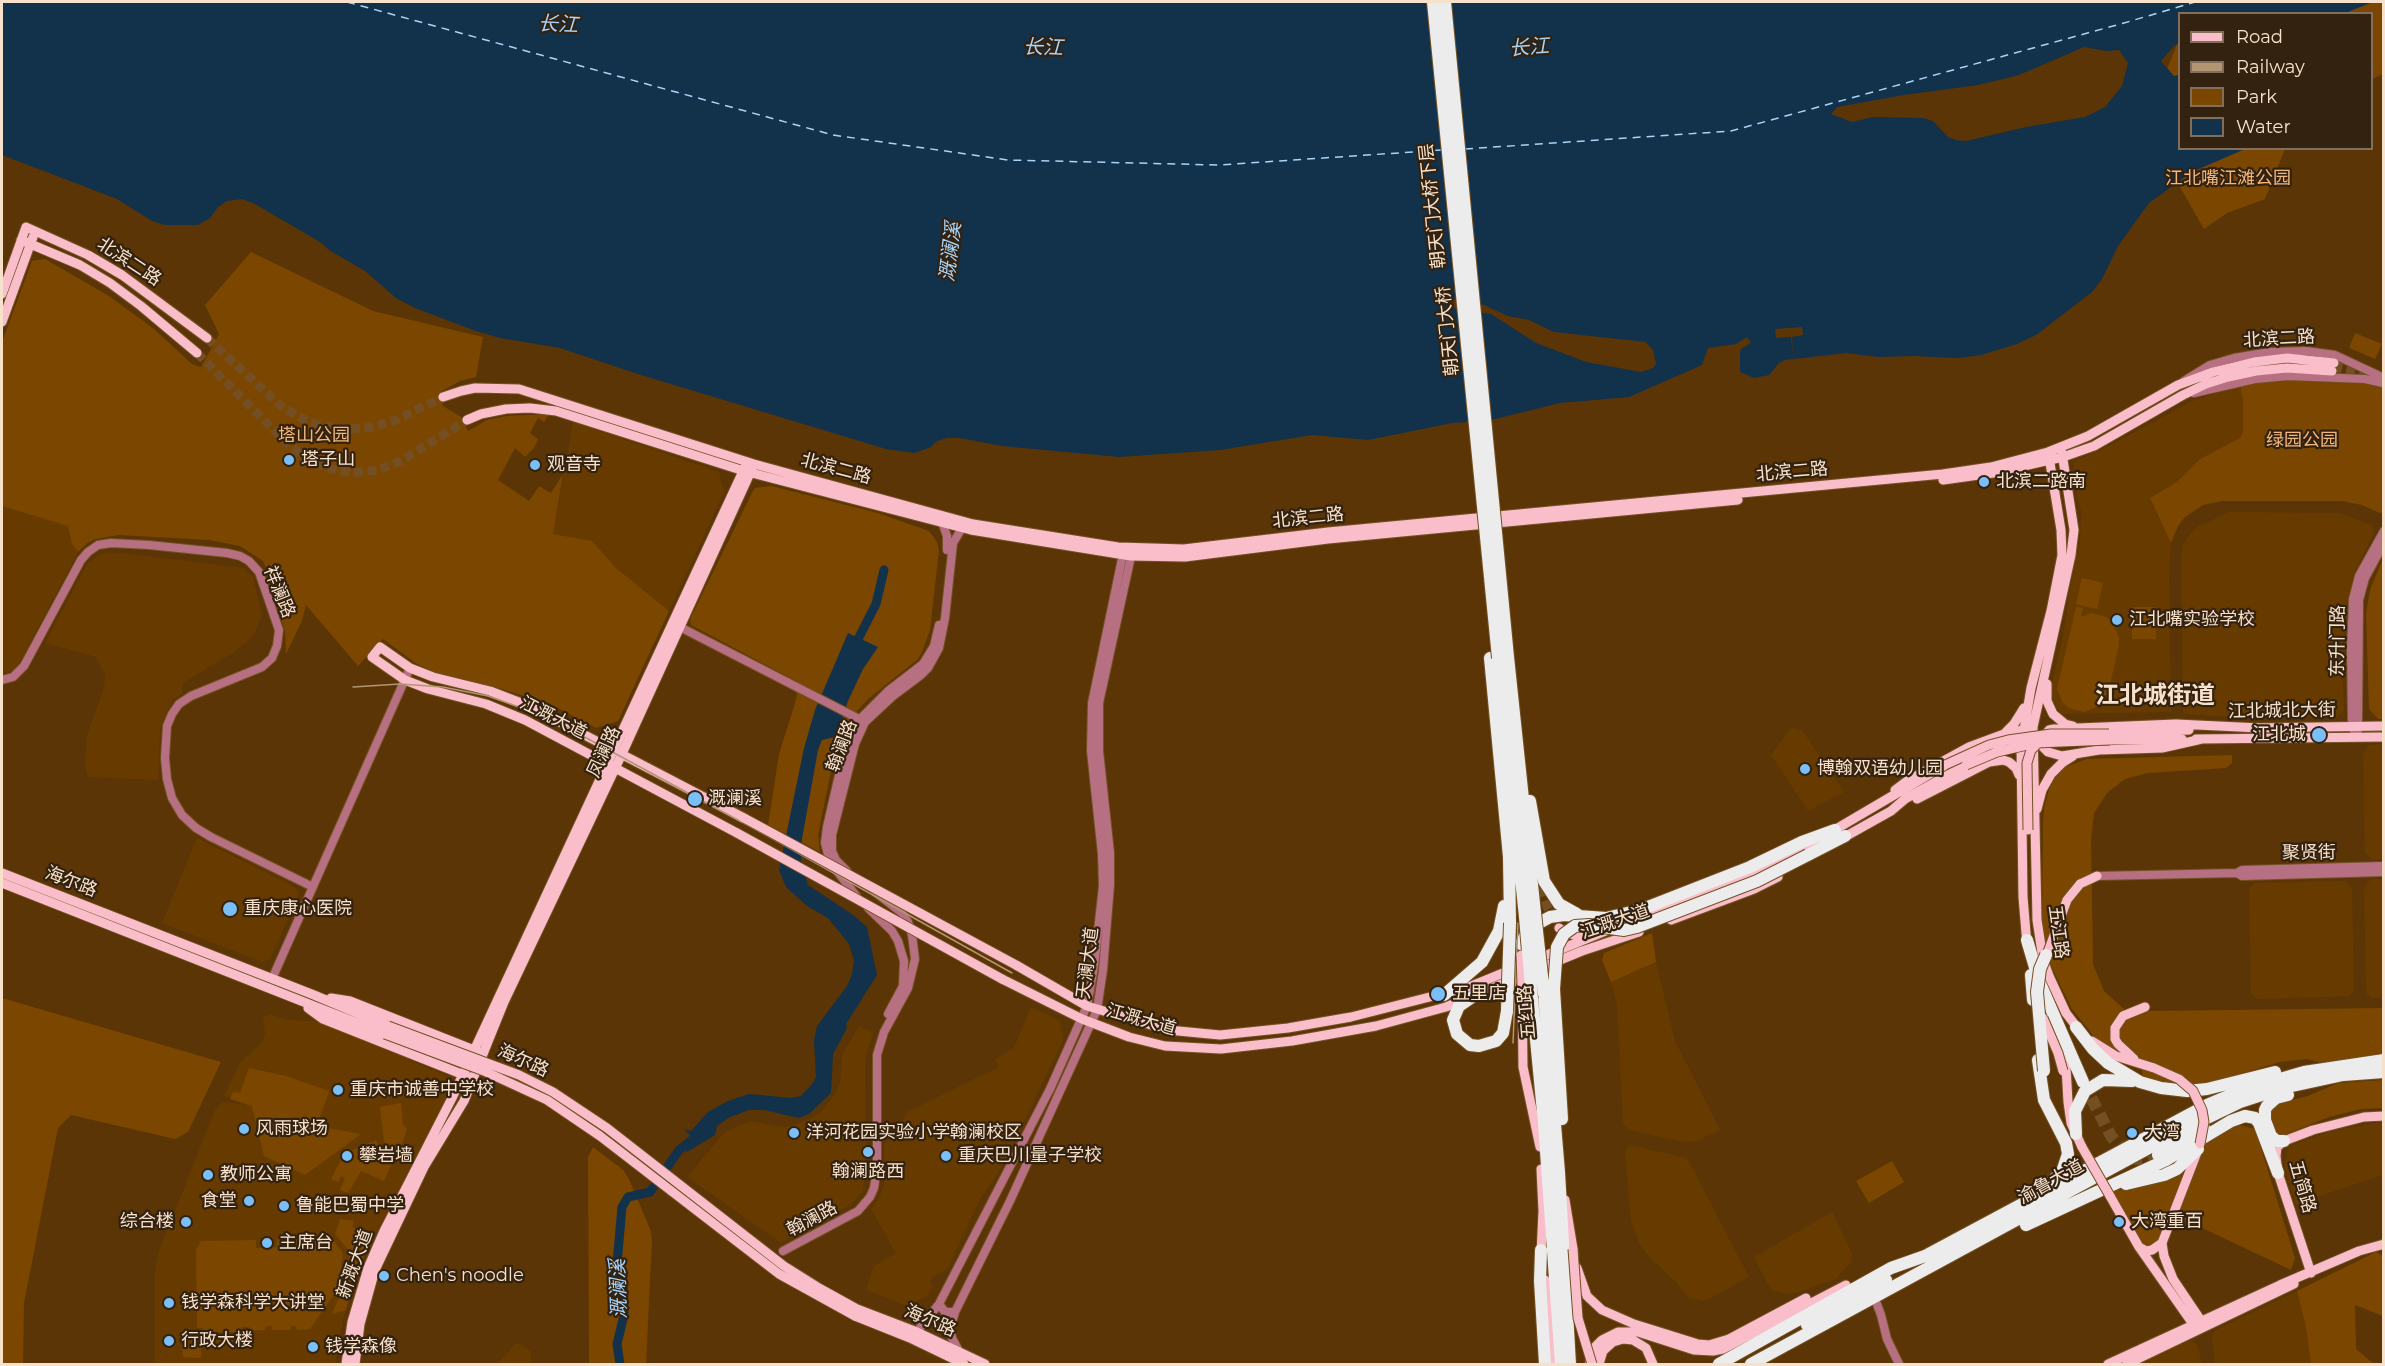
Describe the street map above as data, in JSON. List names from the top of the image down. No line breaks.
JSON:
{"streets":{"highway":["朝天门大桥","五红路","渝鲁大道"],"main road":["朝天门大桥下层","北滨二路","江北城北大街","江溉大道","凤澜路","海尔路","五江路","五简路","新溉大道"],"street":["祥澜路","东升门路","翰澜路","聚贤街","天澜大道"]},"crossings":[["朝天门大桥下层","朝天门大桥"],["朝天门大桥下层","五红路"],["北滨二路","翰澜路"],["北滨二路","凤澜路"],["北滨二路","五江路"],["北滨二路","天澜大道"],["朝天门大桥","五红路"],["东升门路","江北城北大街"],["江北城北大街","江溉大道"],["江溉大道","凤澜路"],["江溉大道","天澜大道"],["凤澜路","新溉大道"],["海尔路","天澜大道"]],"districts":["江北城街道"],"water":["长江","溉澜溪"],"parks":["江北嘴江滩公园","塔山公园","绿园公园"],"places":["塔子山","观音寺","北滨二路南","江北嘴实验学校","江北城","博翰双语幼儿园","溉澜溪","重庆康心医院","五里店","重庆市诚善中学校","风雨球场","洋河花园实验小学翰澜校区","大湾","翰澜路西","攀岩墙","重庆巴川量子学校","教师公寓","食堂","鲁能巴蜀中学","综合楼","大湾重百","主席台","Chen's noodle","钱学森科学大讲堂","行政大楼","钱学森像"],"legend":["Road","Railway","Park","Water"]}
